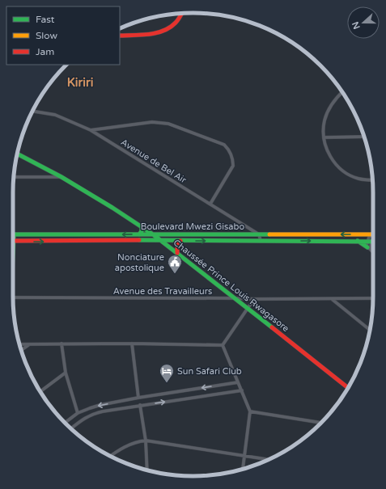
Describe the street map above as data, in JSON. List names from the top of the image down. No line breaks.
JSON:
{"streets":{"main road":["Boulevard Mwezi Gisabo","Chaussée Prince Louis Rwagasore"],"street":["Avenue de Bel Air","Avenue des Travailleurs"]},"crossings":[["Avenue de Bel Air","Boulevard Mwezi Gisabo"],["Boulevard Mwezi Gisabo","Chaussée Prince Louis Rwagasore"],["Chaussée Prince Louis Rwagasore","Avenue des Travailleurs"]],"districts":["Kiriri"],"places":{"public building":["Nonciature apostolique"],"hotel":["Sun Safari Club"]},"legend":["Fast","Slow","Jam"],"north":"left"}
